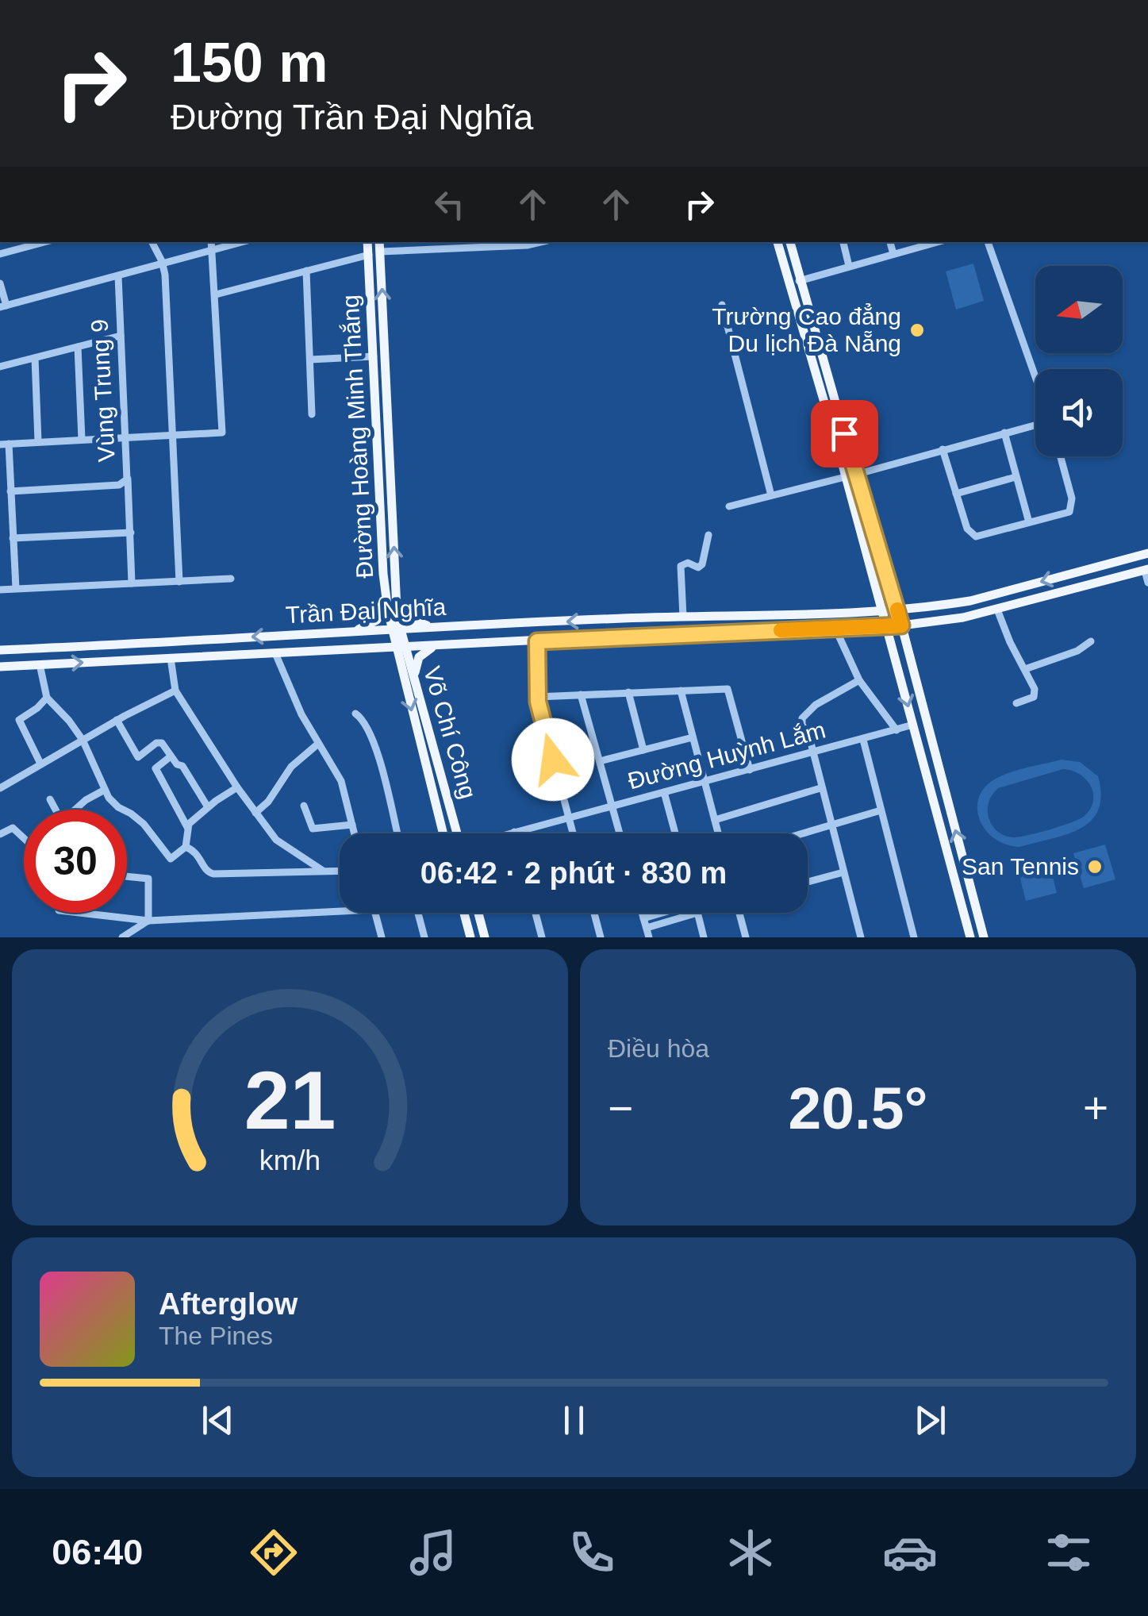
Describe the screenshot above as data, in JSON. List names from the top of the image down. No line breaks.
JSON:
{"streets":{"main road":["Đường Hoàng Minh Thắng","Trần Đại Nghĩa","Võ Chí Công"],"street":["Vùng Trung 9","Đường Huỳnh Lắm"]},"crossings":[["Đường Hoàng Minh Thắng","Trần Đại Nghĩa"],["Đường Hoàng Minh Thắng","Võ Chí Công"],["Trần Đại Nghĩa","Võ Chí Công"]],"places":["Trường Cao đẳng Du lịch Đà Nẵng","San Tennis"],"north":"left","page":{"turn":["150 m","Đường Trần Đại Nghĩa"],"limit":"30","trip":"06:42 · 2 phút · 830 m","tile":"Điều hòa","heat":["−","20.5°","+"],"song":["Afterglow","The Pines"],"tabs":"06:40","gauge":["21","km/h"]}}
